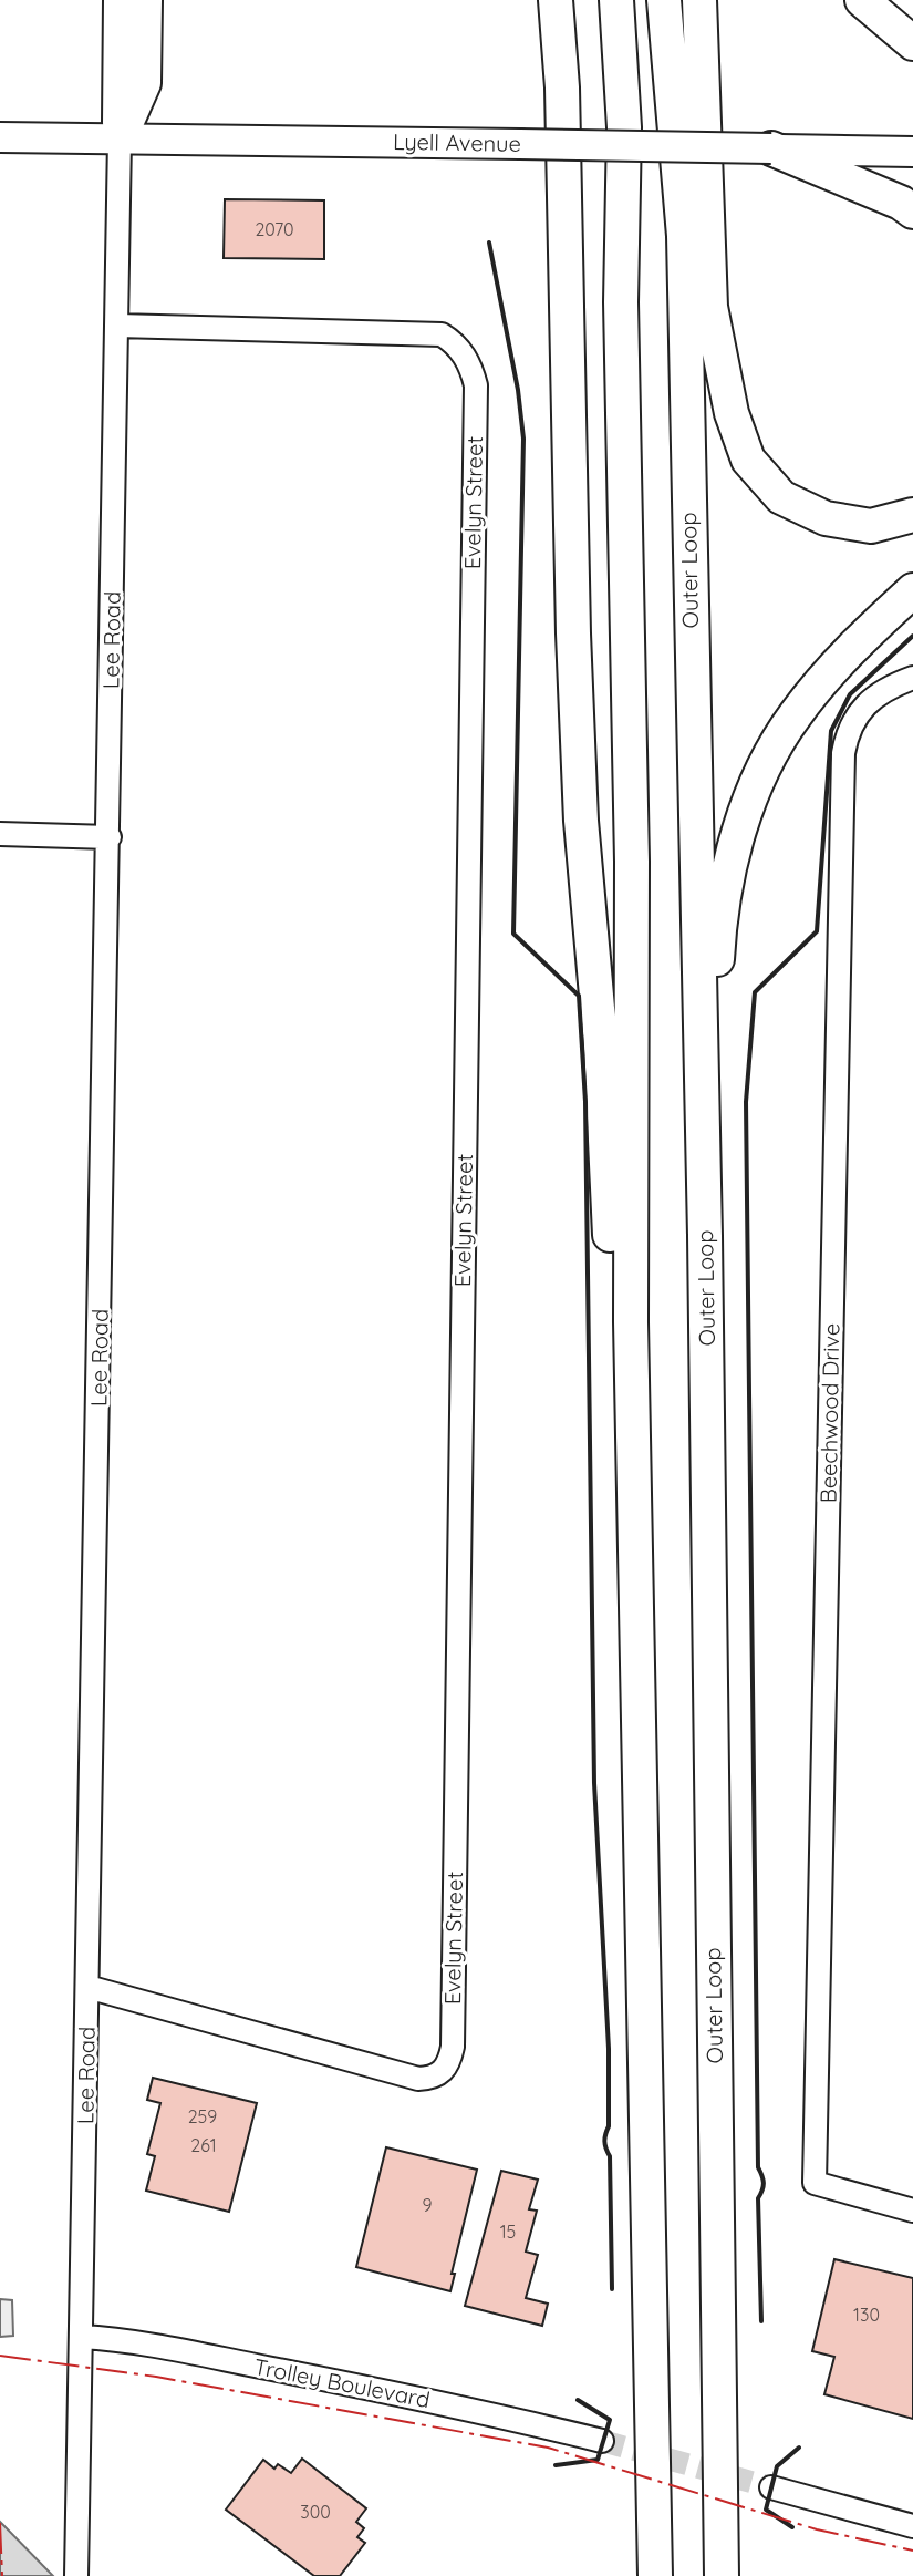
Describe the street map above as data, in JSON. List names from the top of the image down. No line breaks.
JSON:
{"streets":{"highway":["Outer Loop"],"main road":["Lyell Avenue"],"street":["Evelyn Street","Lee Road","Beechwood Drive","Trolley Boulevard"]},"crossings":[["Lyell Avenue","Lee Road"],["Evelyn Street","Lee Road"],["Lee Road","Trolley Boulevard"]],"house_numbers":["2070","259","261","9","15","130","300"]}
